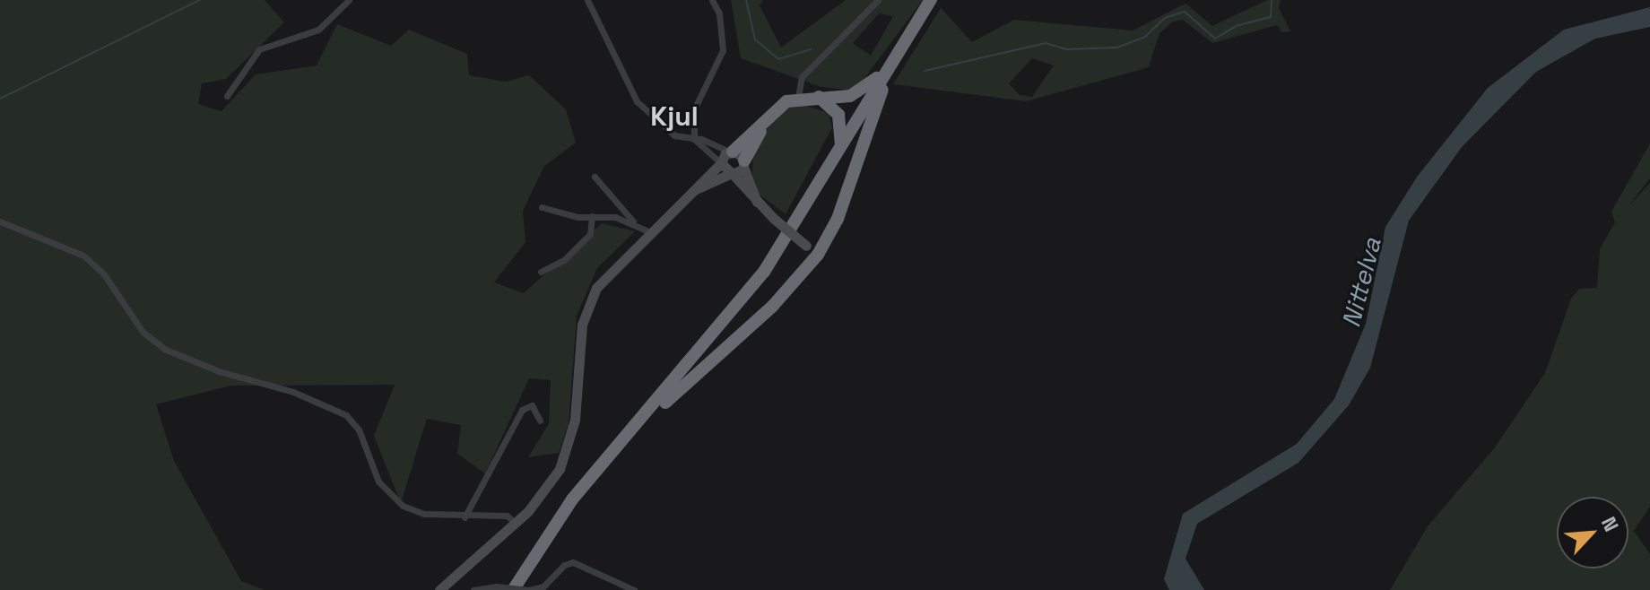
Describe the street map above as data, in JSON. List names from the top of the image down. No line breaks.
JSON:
{"districts":["Kjul"],"water":["Nittelva"],"north":"top right"}
